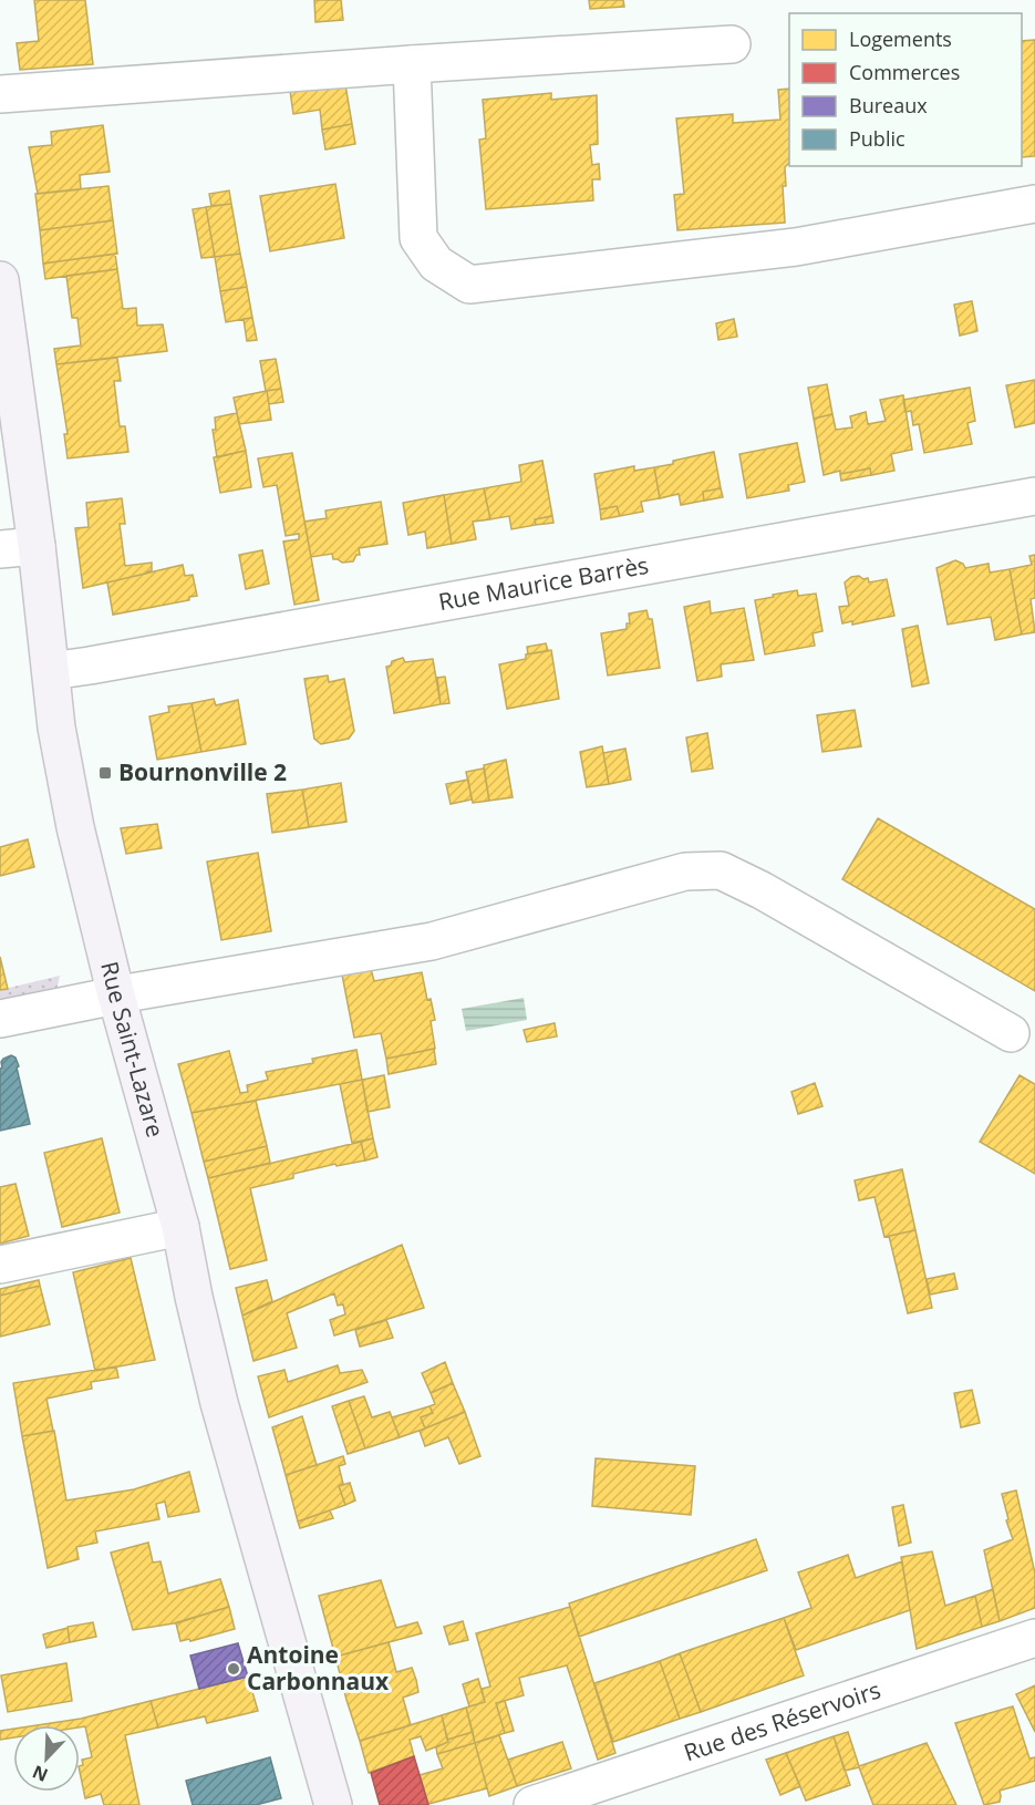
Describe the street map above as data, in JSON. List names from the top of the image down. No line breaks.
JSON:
{"streets":{"main road":["Rue Saint-Lazare"],"street":["Rue Maurice Barrès","Rue des Réservoirs"]},"crossings":[["Rue Maurice Barrès","Rue Saint-Lazare"]],"places":{"transit":["Bournonville 2"],"other":["Antoine Carbonnaux"]},"legend":["Logements","Commerces","Bureaux","Public"],"north":"bottom left"}
